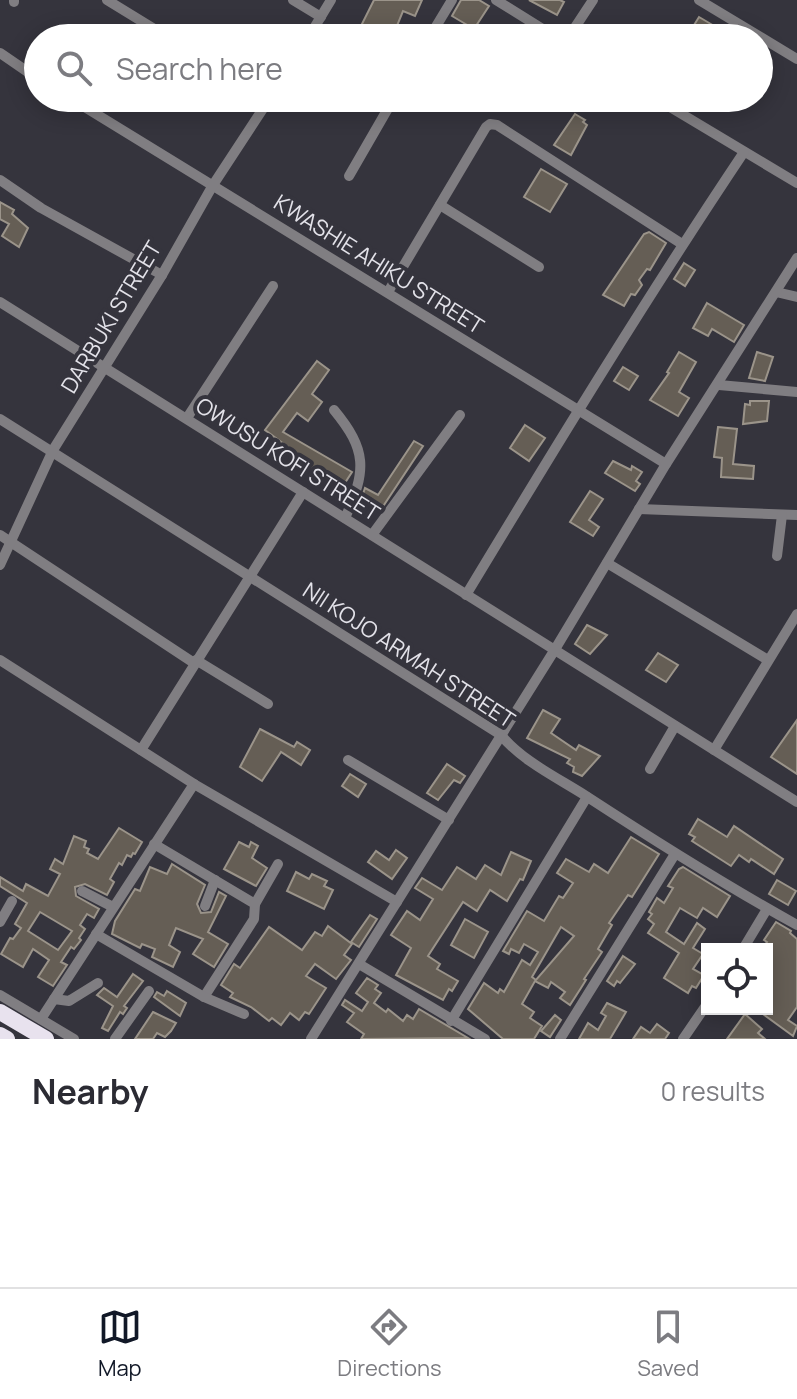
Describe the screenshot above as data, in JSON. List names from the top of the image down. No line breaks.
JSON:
{"streets":{"street":["KWASHIE AHIKU STREET","DARBUKI STREET","OWUSU KOFI STREET","NII KOJO ARMAH STREET"]},"crossings":[["KWASHIE AHIKU STREET","DARBUKI STREET"],["DARBUKI STREET","OWUSU KOFI STREET"],["DARBUKI STREET","NII KOJO ARMAH STREET"]],"page":{"search":"Search here","heading":["Nearby","0 results"],"nav":["Map","Directions","Saved"]}}
